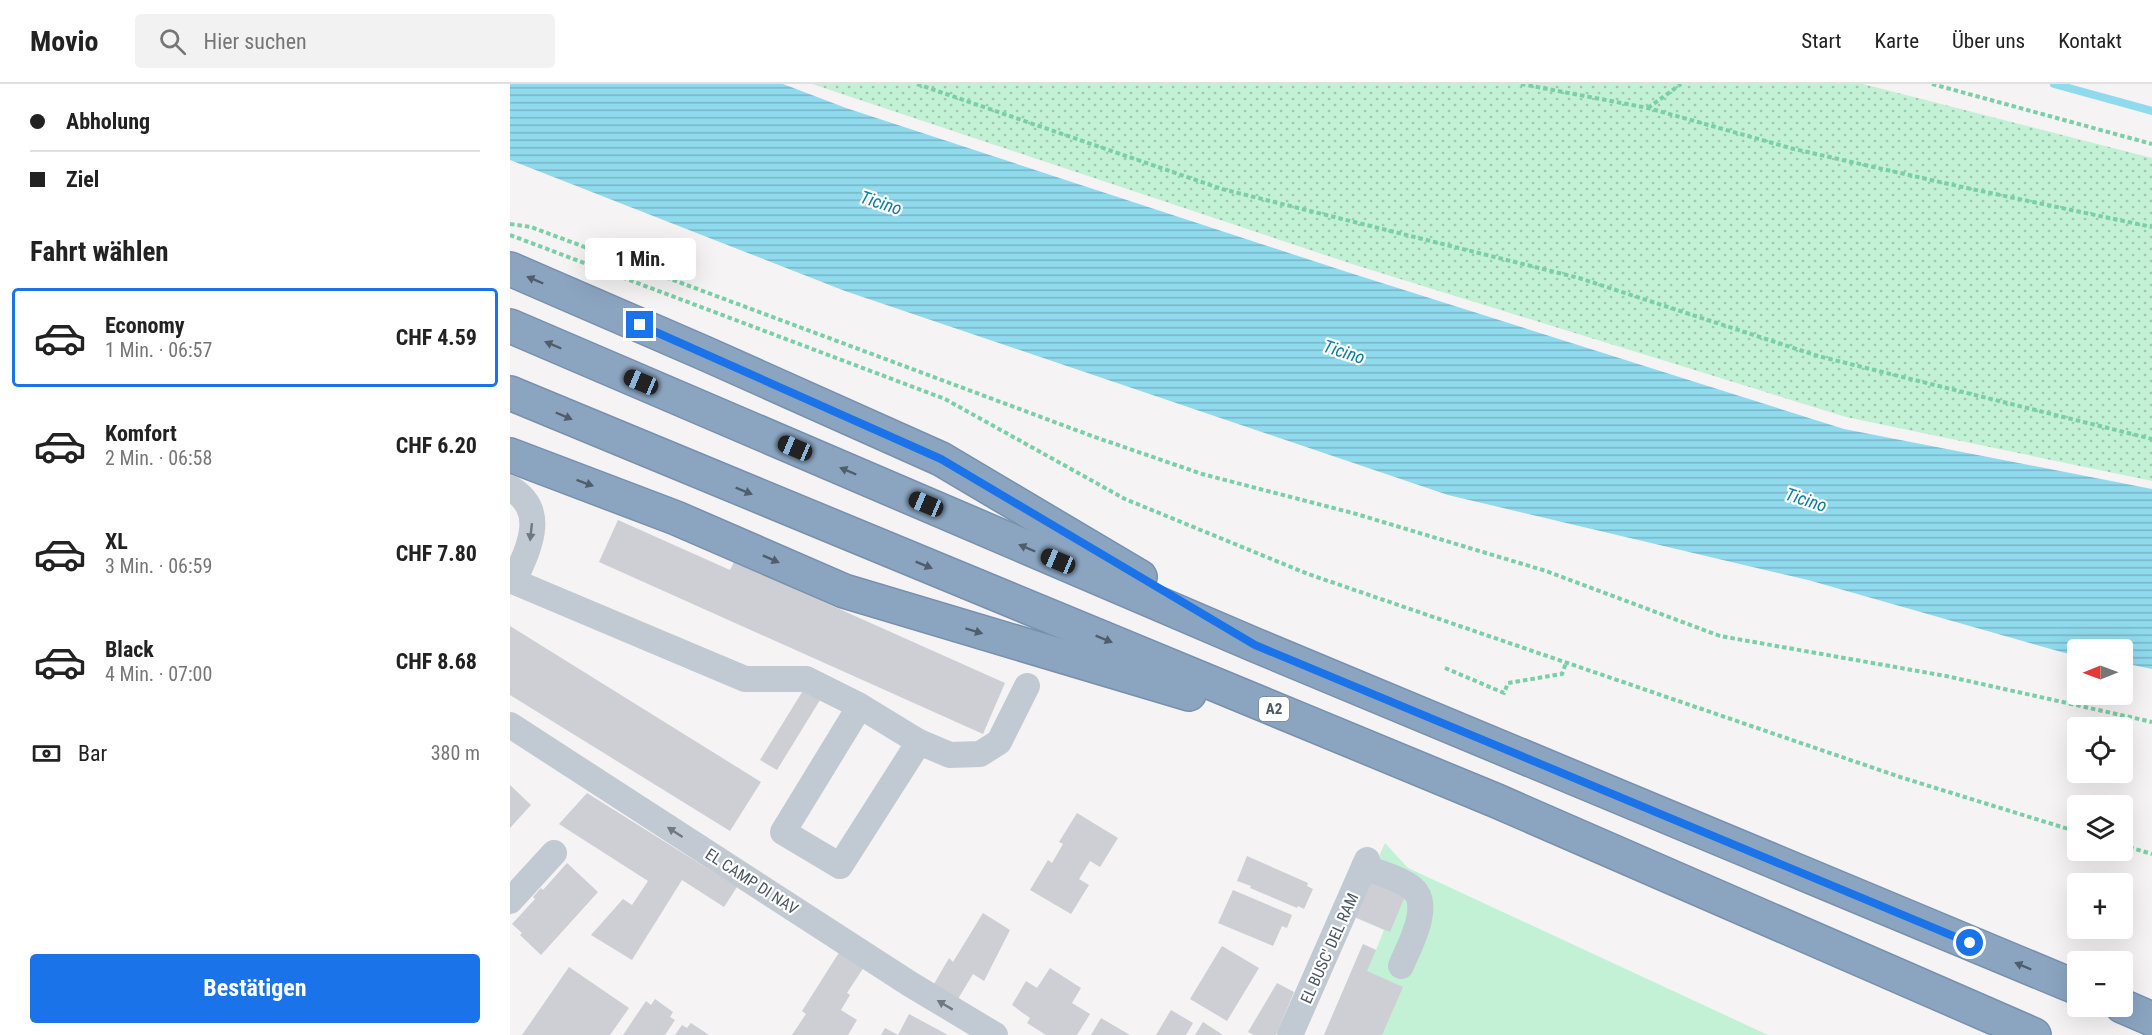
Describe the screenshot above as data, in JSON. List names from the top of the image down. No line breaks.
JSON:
{"streets":{"highway":["A2"],"street":["EL CAMP DI NAV","EL BUSC' DEL RAM"]},"water":["Ticino"],"north":"left","page":{"header":"Movio","search":"Hier suchen","nav":["Start","Karte","Über uns","Kontakt"],"banner":["Abholung","Ziel"],"heading":"Fahrt wählen","bubble":"1 Min.","list":[{"name":"Economy","note":"1 Min. · 06:57","value":"CHF 4.59"},{"name":"Komfort","note":"2 Min. · 06:58","value":"CHF 6.20"},{"name":"XL","note":"3 Min. · 06:59","value":"CHF 7.80"},{"name":"Black","note":"4 Min. · 07:00","value":"CHF 8.68"}],"map_buttons":["+","−"],"pay":["Bar","380 m"],"buttons":"Bestätigen"}}
